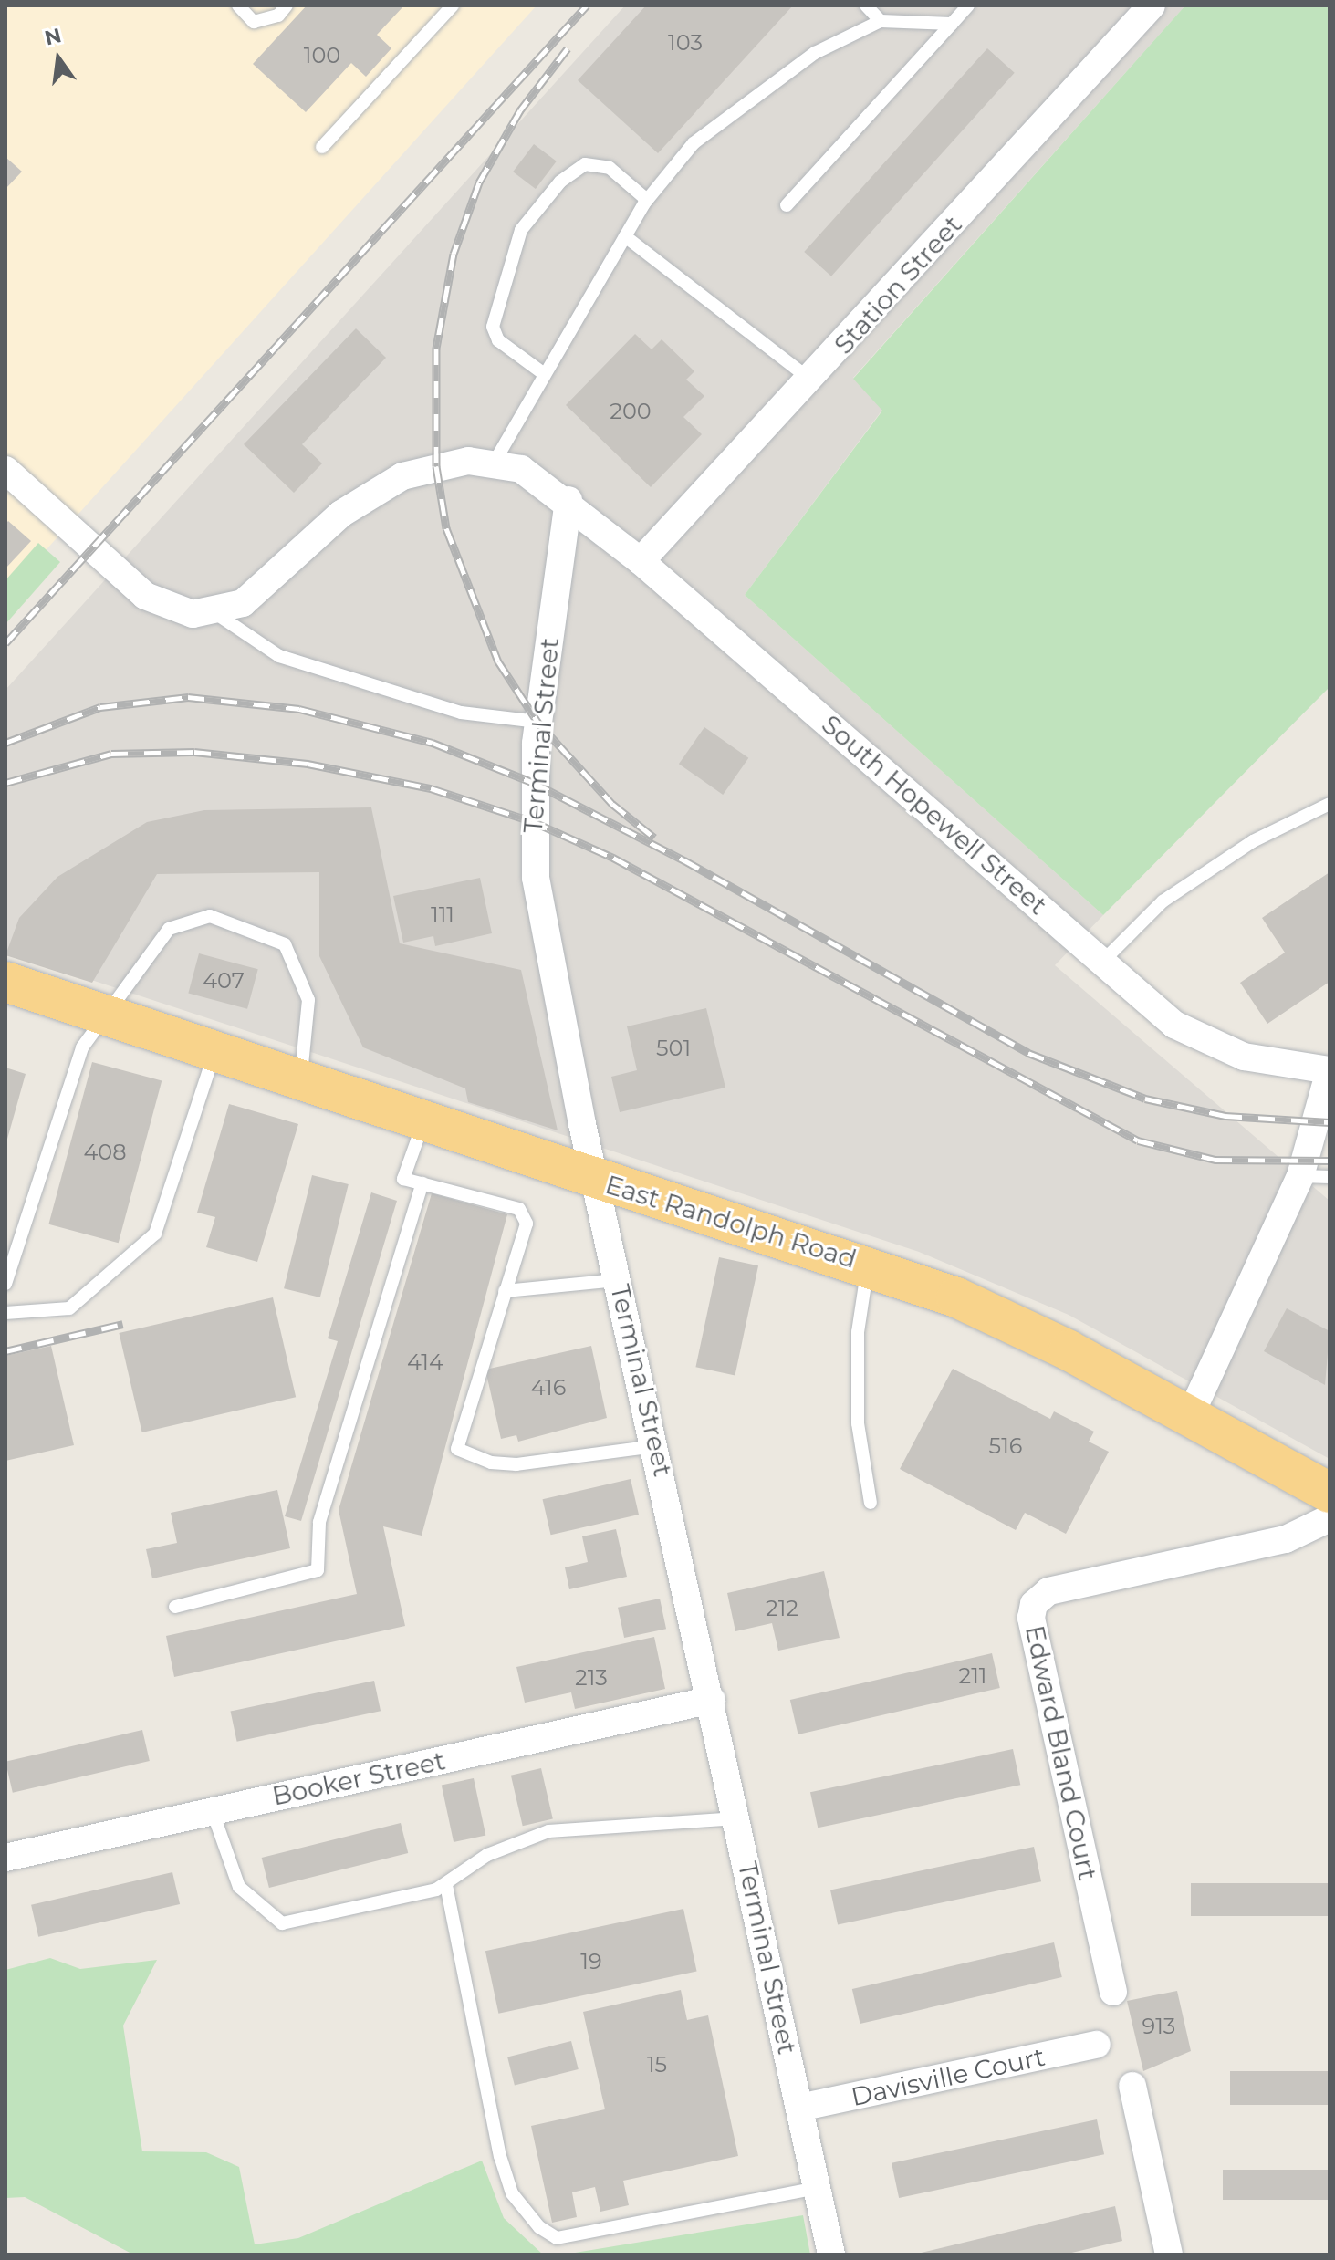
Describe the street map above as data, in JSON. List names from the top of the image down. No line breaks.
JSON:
{"streets":{"highway":["East Randolph Road"],"street":["Station Street","Terminal Street","South Hopewell Street","Edward Bland Court","Booker Street","Davisville Court"]},"crossings":[["Station Street","South Hopewell Street"],["Terminal Street","South Hopewell Street"],["Terminal Street","East Randolph Road"],["Terminal Street","Booker Street"],["Terminal Street","Davisville Court"],["South Hopewell Street","East Randolph Road"]],"house_numbers":["103","100","200","111","407","501","408","414","416","516","212","211","213","19","913","15"],"north":"top"}
